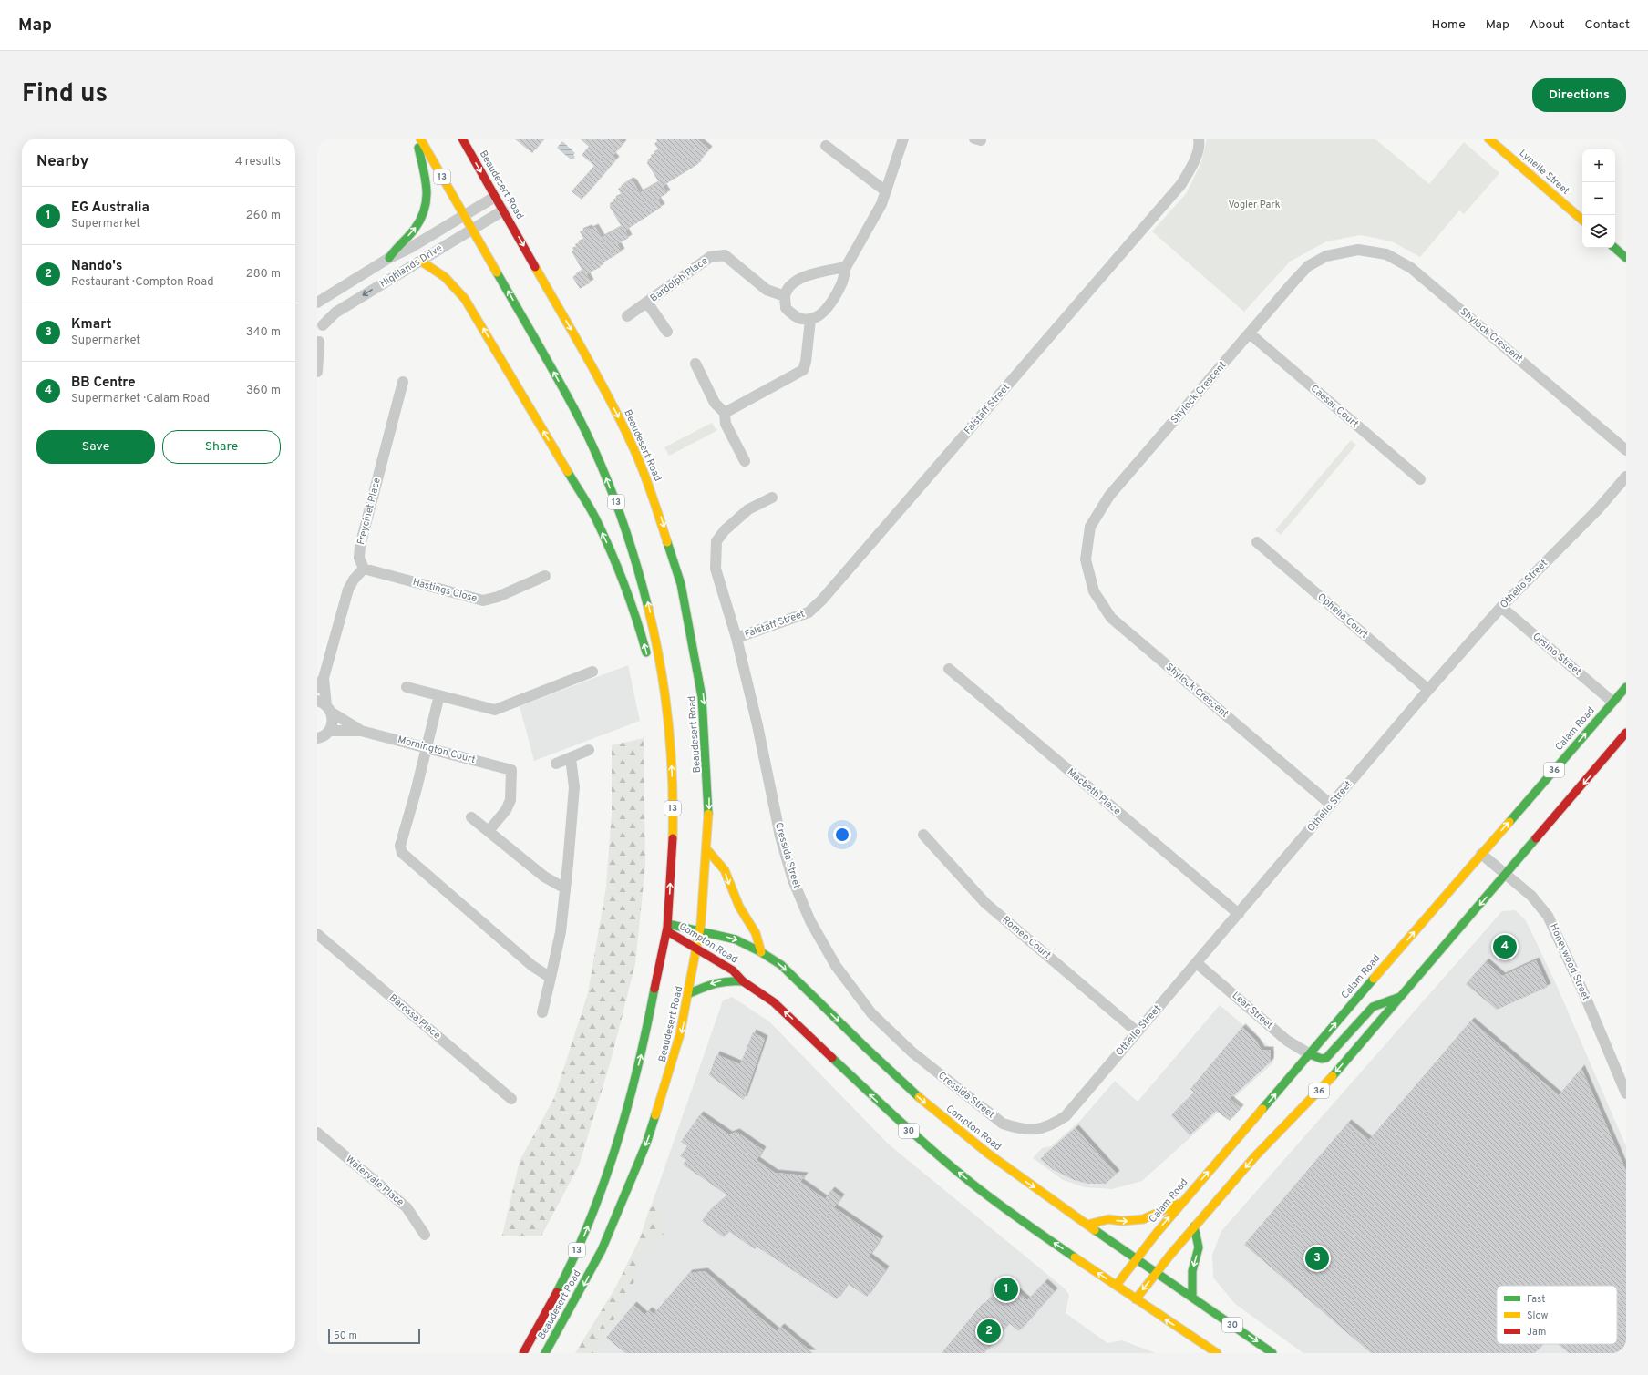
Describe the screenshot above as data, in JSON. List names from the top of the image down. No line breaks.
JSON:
{"streets":{"main road":["Lynelle Street","13","Beaudesert Road","Calam Road","36","Compton Road","30"],"street":["Highlands Drive","Bardolph Place","Shylock Crescent","Caesar Court","Falstaff Street","Freycinet Place","Othello Street","Hastings Close","Ophelia Court","Orsino Street","Mornington Court","Macbeth Place","Cressida Street","Romeo Court","Honeywood Street","Lear Street","Barossa Place","Watervale Place"]},"crossings":[["Beaudesert Road","Highlands Drive"],["Beaudesert Road","Compton Road"],["Shylock Crescent","Caesar Court"],["Shylock Crescent","Othello Street"],["Falstaff Street","Cressida Street"],["Freycinet Place","Hastings Close"],["Othello Street","Ophelia Court"],["Othello Street","Orsino Street"],["Othello Street","Macbeth Place"],["Othello Street","Cressida Street"],["Othello Street","Romeo Court"],["Othello Street","Lear Street"],["Orsino Street","Calam Road"],["Calam Road","Compton Road"],["Calam Road","Honeywood Street"],["Calam Road","Lear Street"],["36","Compton Road"],["36","Honeywood Street"]],"parks":["Vogler Park"],"legend":["Fast","Slow","Jam"],"scale_bar":"50 m","page":{"header":"Map","nav":["Home","Map","About","Contact"],"title":"Find us","buttons":["Directions",["Save","Share"]],"heading":["Nearby","4 results"],"map_buttons":["+","−"],"list":[{"mark":"1","name":"EG Australia","note":"Supermarket","value":"260 m"},{"mark":"2","name":"Nando's","note":"Restaurant · Compton Road","value":"280 m"},{"mark":"3","name":"Kmart","note":"Supermarket","value":"340 m"},{"mark":"4","name":"BB Centre","note":"Supermarket · Calam Road","value":"360 m"}],"pins":["4","3","1","2"],"scale":"50 m"}}
